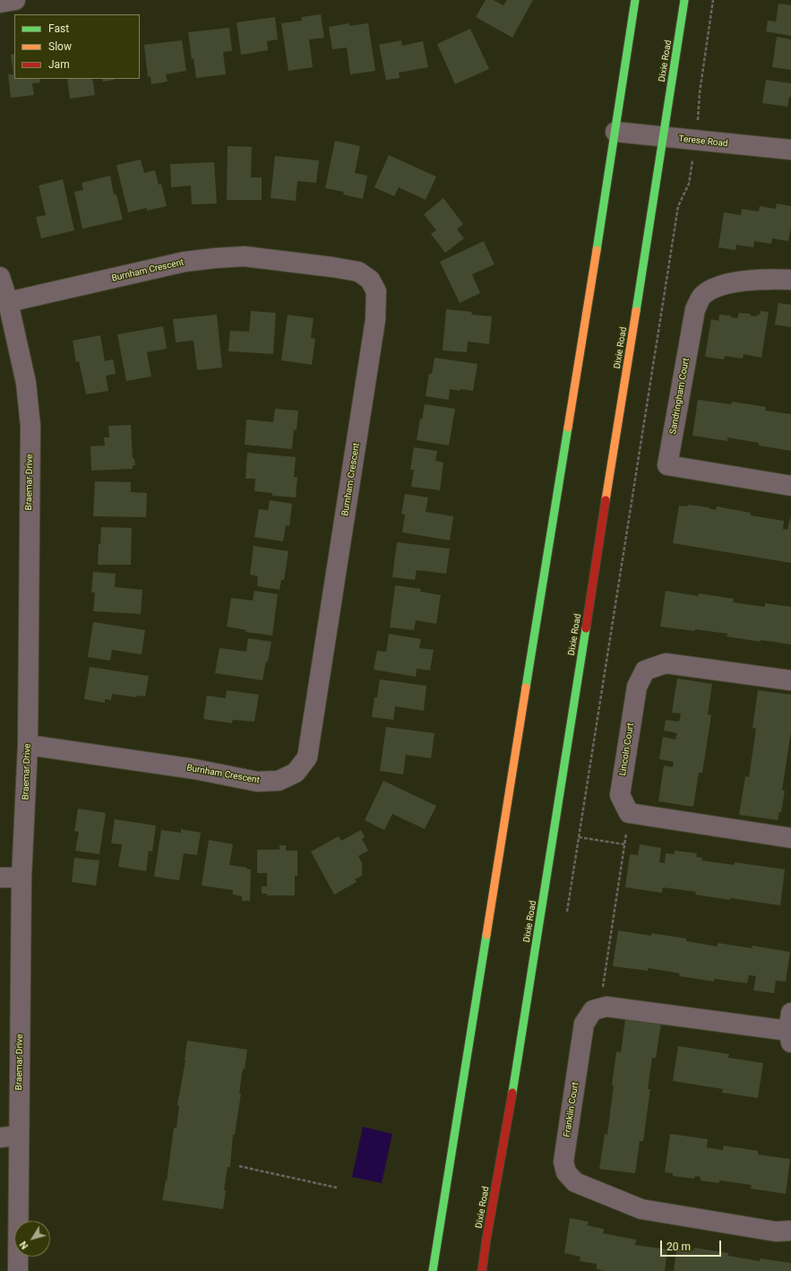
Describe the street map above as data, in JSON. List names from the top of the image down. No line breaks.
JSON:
{"streets":{"main road":["Dixie Road"],"street":["Terese Road","Burnham Crescent","Sandringham Court","Braemar Drive","Lincoln Court","Franklin Court"]},"crossings":[["Dixie Road","Terese Road"],["Burnham Crescent","Braemar Drive"]],"legend":["Fast","Slow","Jam"],"scale_bar":"20 m","north":"bottom left"}
